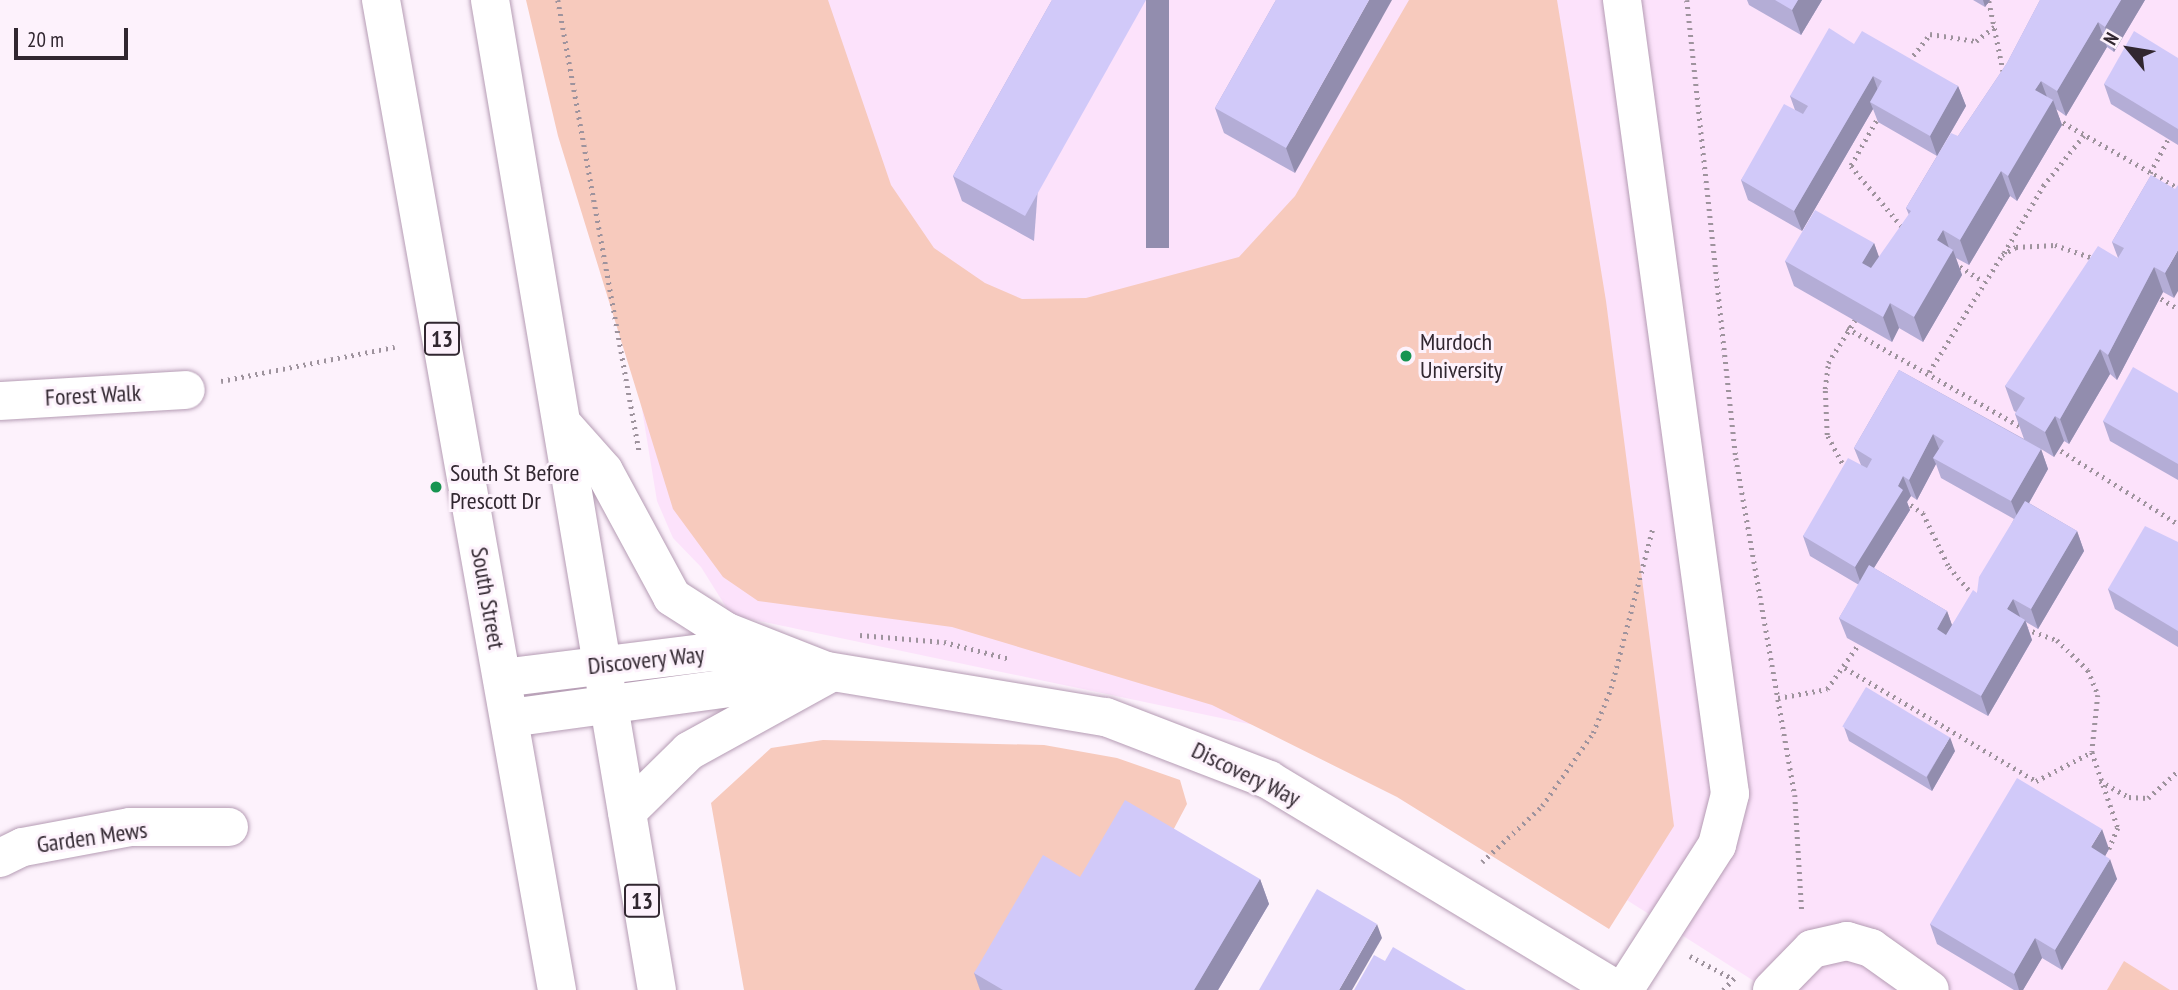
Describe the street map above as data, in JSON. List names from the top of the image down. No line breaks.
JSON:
{"streets":{"main road":["13","Forest Walk","South Street","Discovery Way","Garden Mews"]},"crossings":[["13","Discovery Way"],["South Street","Discovery Way"]],"places":["Murdoch University","South St Before Prescott Dr"],"scale_bar":"20 m","north":"top left"}
